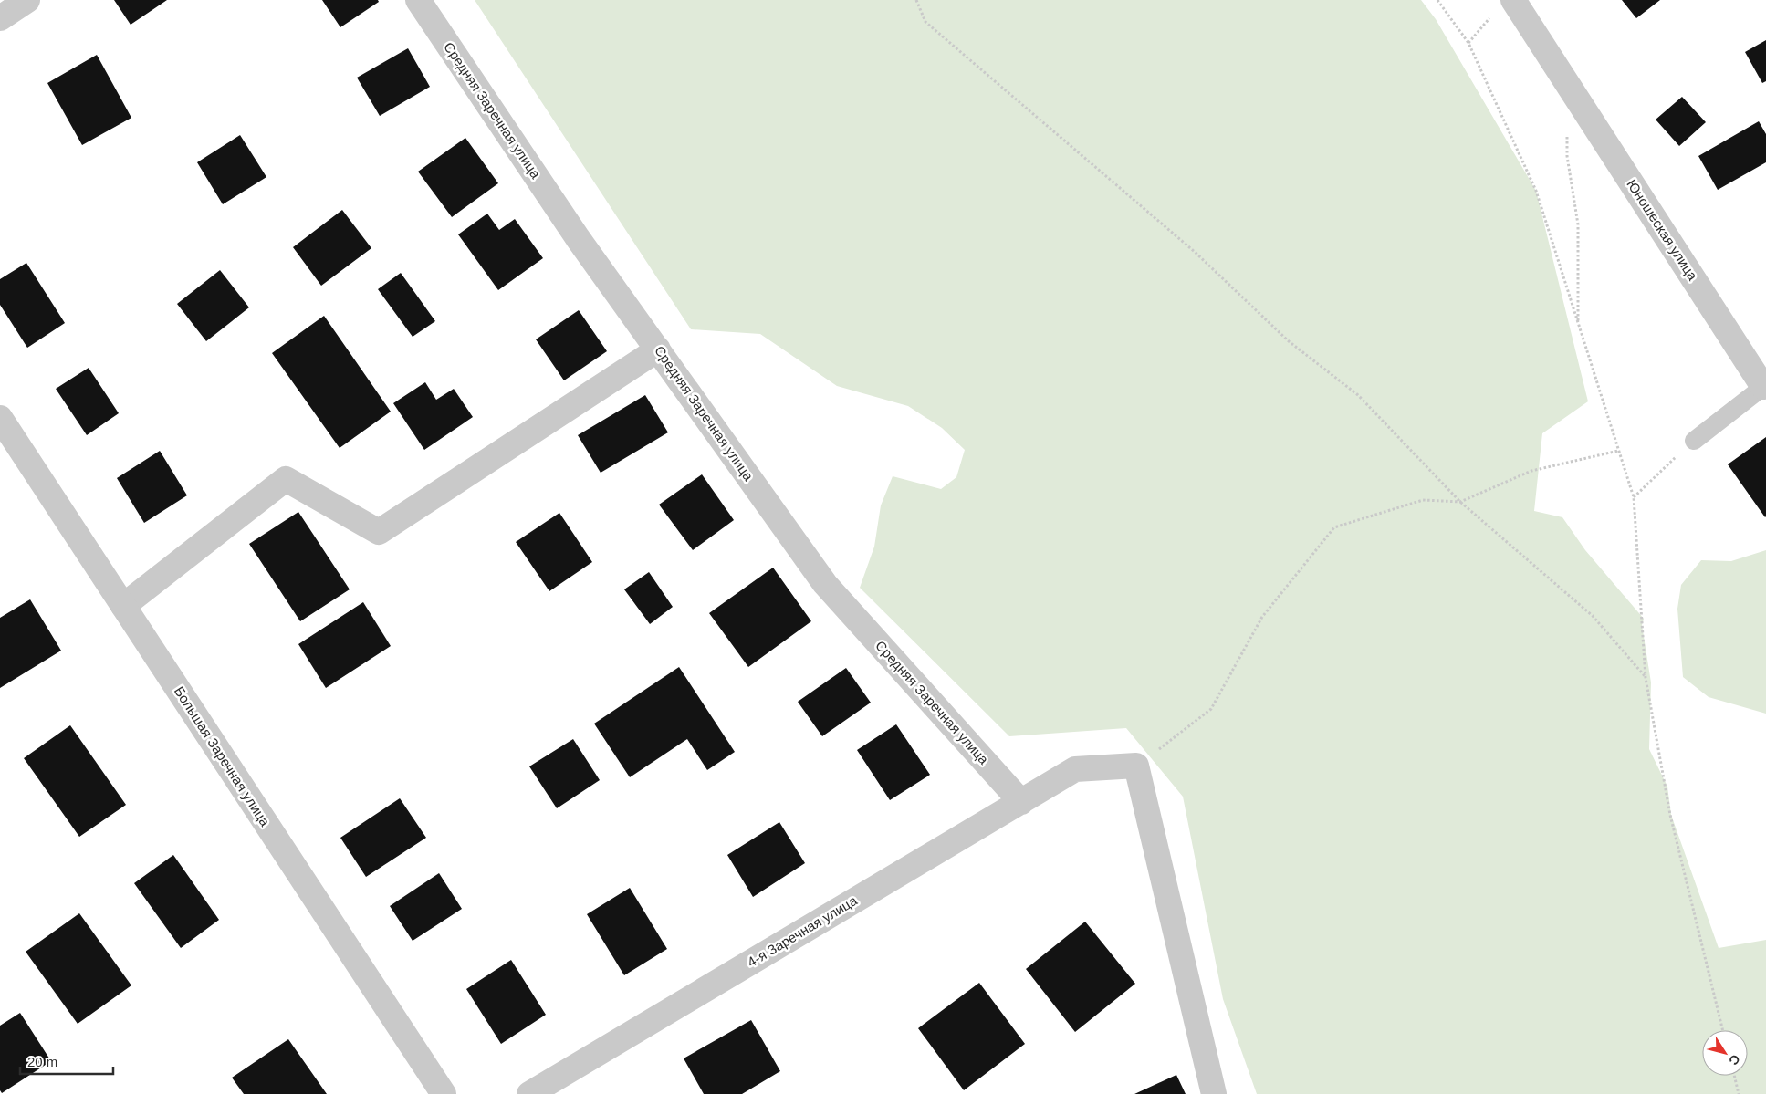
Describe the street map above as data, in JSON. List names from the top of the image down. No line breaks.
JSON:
{"streets":{"street":["Средняя Заречная улица","Юношеская улица","Большая Заречная улица","4-я Заречная улица"]},"crossings":[["Средняя Заречная улица","4-я Заречная улица"]],"scale_bar":"20 m","north":"bottom right"}
